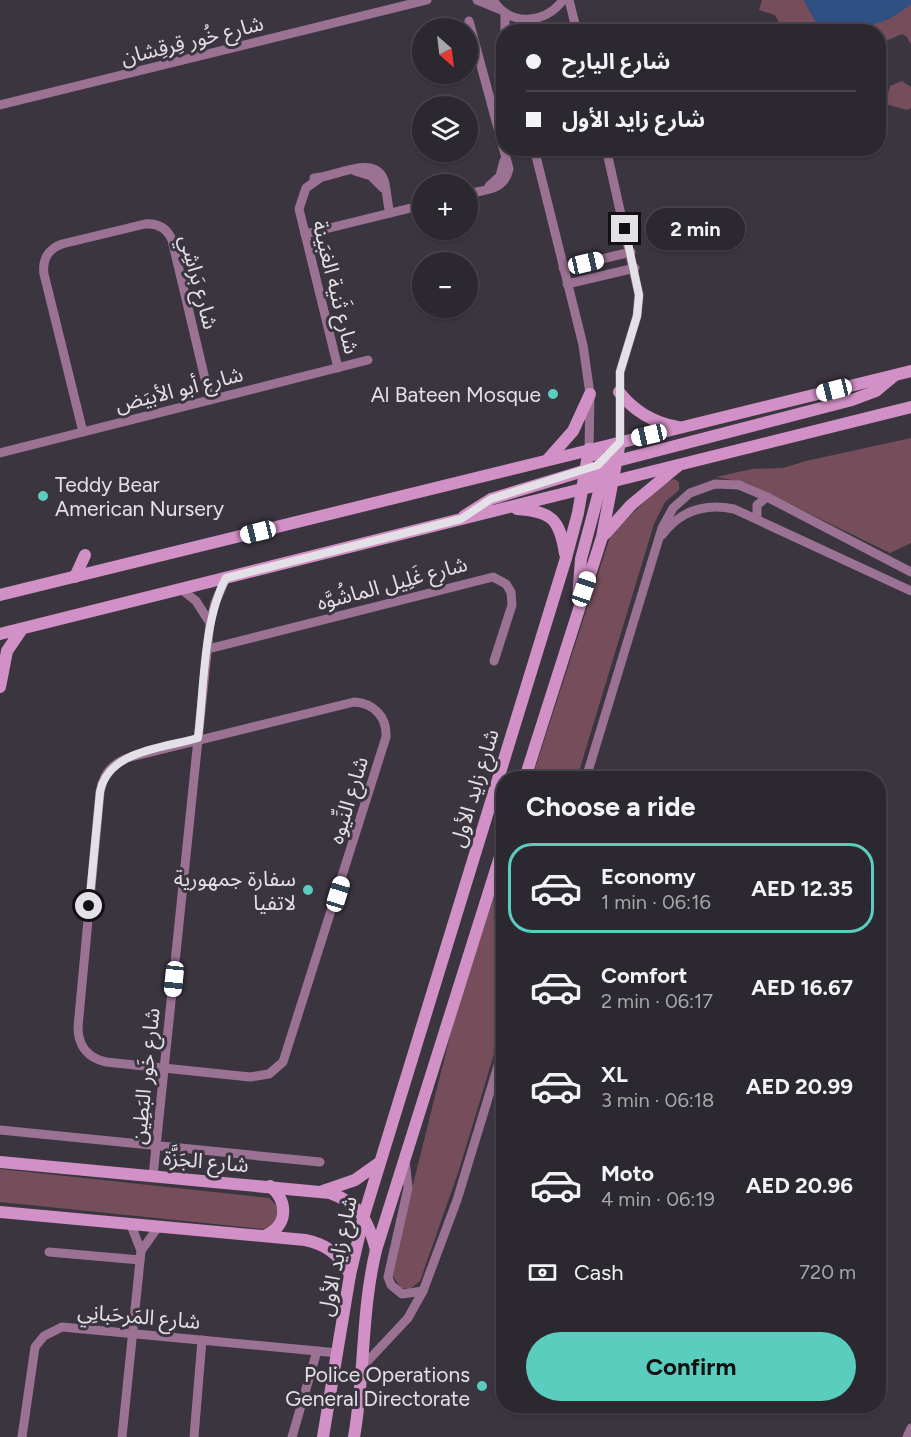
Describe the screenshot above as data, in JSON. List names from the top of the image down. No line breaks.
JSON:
{"streets":{"main road":["شارع زايد الأول","شارع الجَزَّة"],"street":["شارع خُور قِرقِشان","شارع بَراشِي","شارع ثَنية الغبَينة","شارع أبو الأبيَض","شارع غَلِيل الماشُوَّه","شارع النِّيوه","شارع خَور البَطِين","شارع المَرحَبانِي"]},"crossings":[["شارع بَراشِي","شارع أبو الأبيَض"],["شارع ثَنية الغبَينة","شارع أبو الأبيَض"],["شارع غَلِيل الماشُوَّه","شارع خَور البَطِين"],["شارع زايد الأول","شارع الجَزَّة"],["شارع زايد الأول","شارع المَرحَبانِي"],["شارع النِّيوه","شارع خَور البَطِين"],["شارع خَور البَطِين","شارع الجَزَّة"]],"places":["Al Bateen Mosque","Teddy Bear American Nursery","سفارة جمهورية لاتفيا","Police Operations General Directorate"],"north":"bottom right","page":{"map_buttons":["+","−"],"banner":["شارع اليارِح","شارع زايد الأول"],"bubble":"2 min","heading":"Choose a ride","list":[{"name":"Economy","note":"1 min · 06:16","value":"AED 12.35"},{"name":"Comfort","note":"2 min · 06:17","value":"AED 16.67"},{"name":"XL","note":"3 min · 06:18","value":"AED 20.99"},{"name":"Moto","note":"4 min · 06:19","value":"AED 20.96"}],"pay":["Cash","720 m"],"buttons":"Confirm"}}
